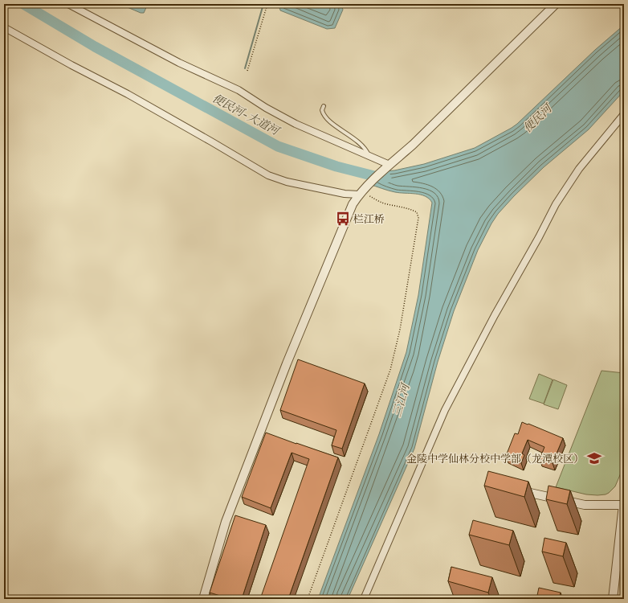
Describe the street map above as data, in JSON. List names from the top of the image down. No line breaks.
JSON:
{"water":["便民河-大道河","便民河","三江河"],"places":{"bus stop":["栏江桥"],"school or university":["金陵中学仙林分校中学部（龙潭校区）"]}}
